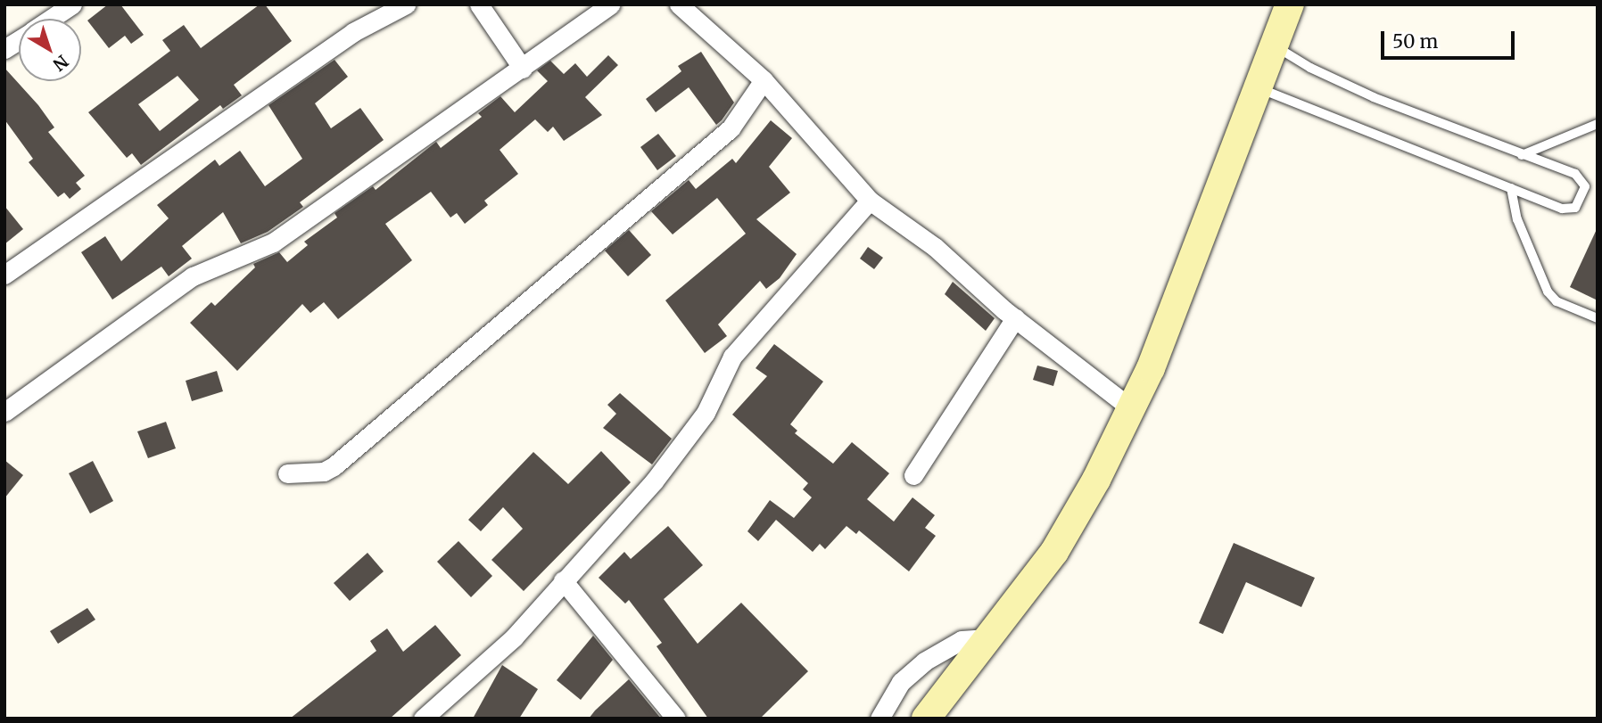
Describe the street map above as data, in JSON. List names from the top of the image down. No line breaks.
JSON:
{"scale_bar":"50 m","north":"bottom right"}
